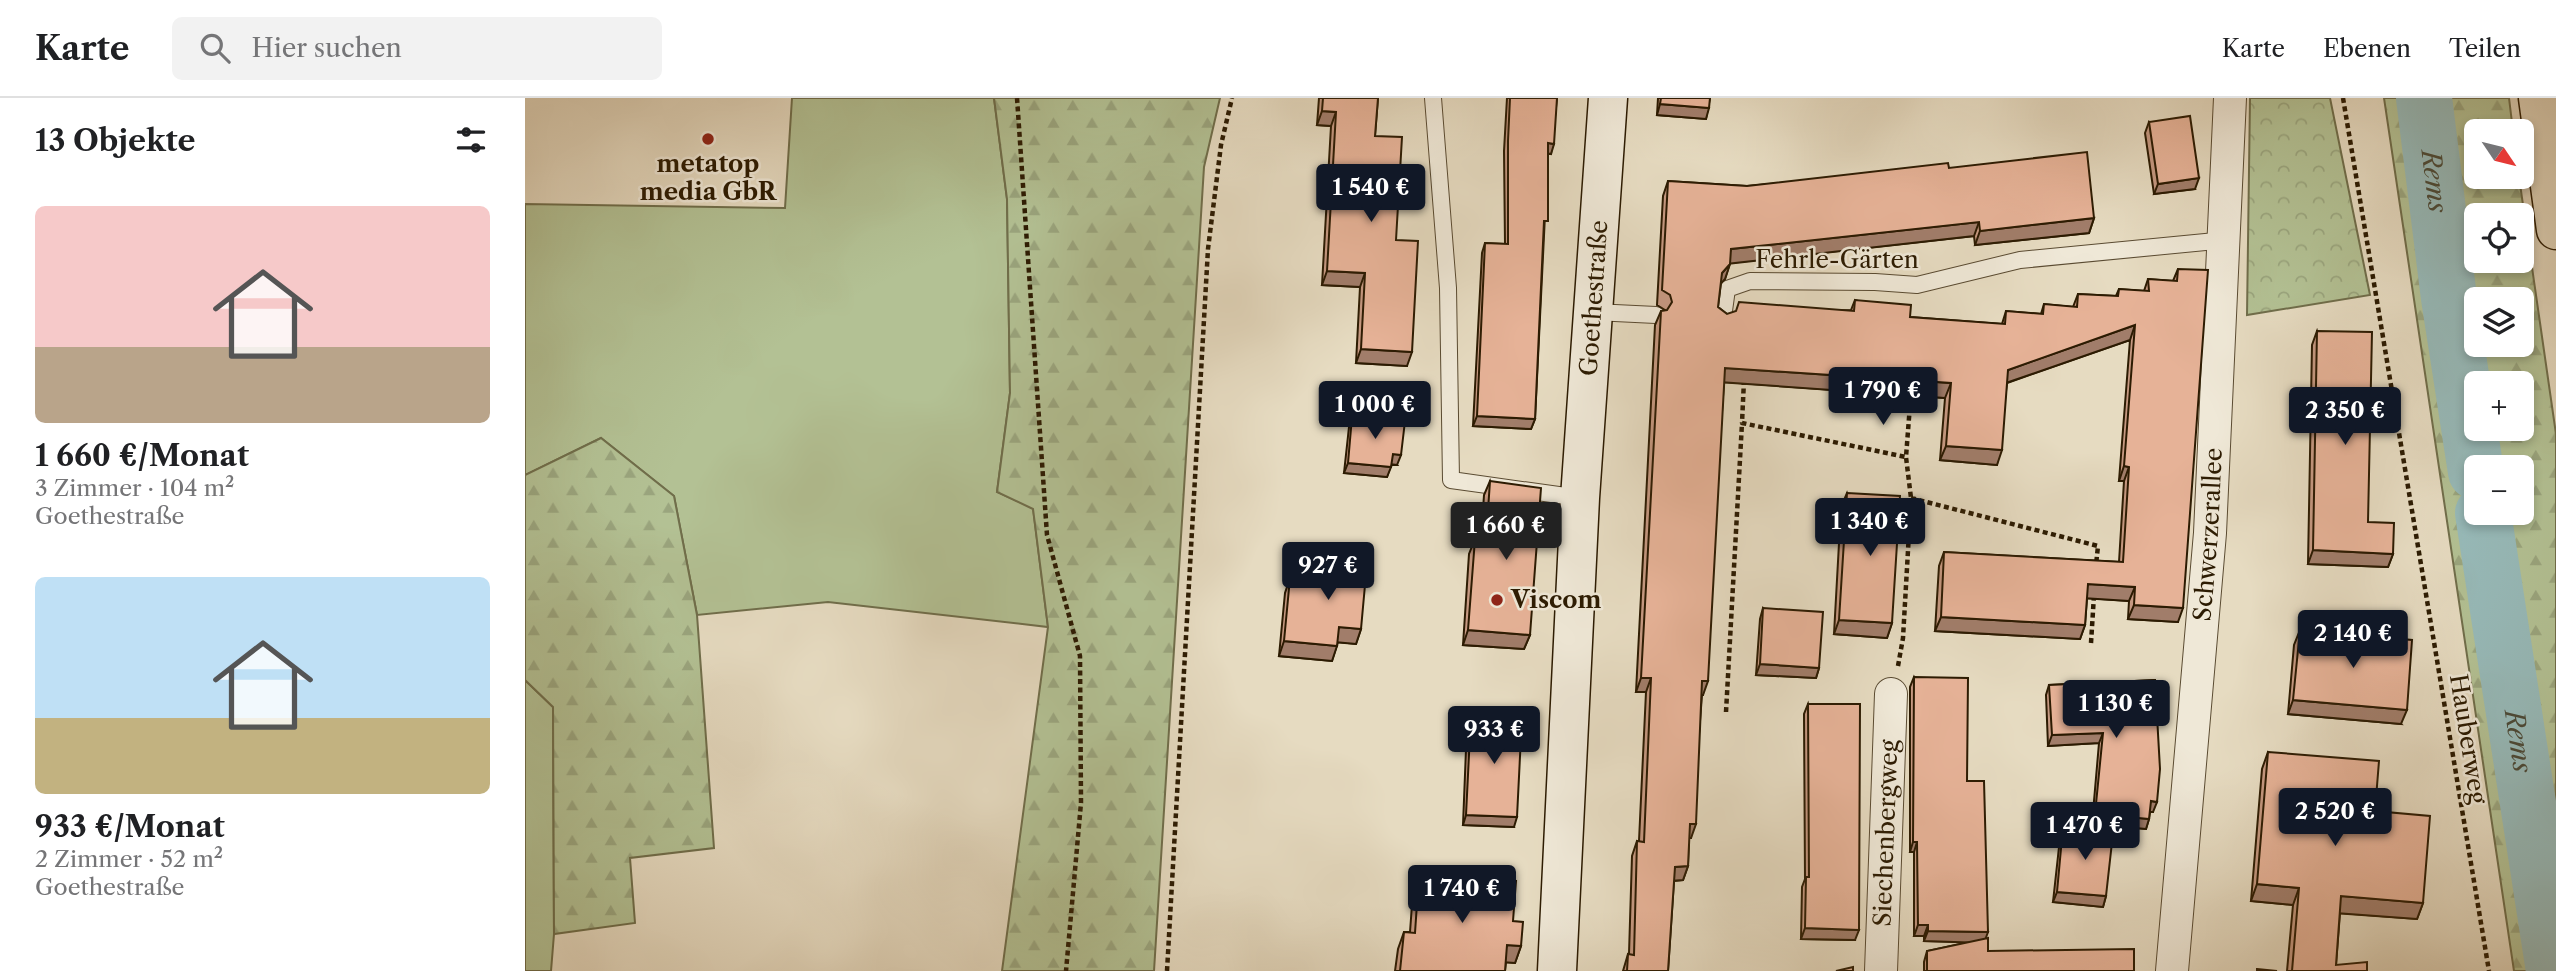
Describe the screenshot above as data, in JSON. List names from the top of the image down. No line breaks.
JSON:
{"streets":{"street":["Goethestraße","Schwerzerallee","Siechenbergweg"],"lane":["Fehrle-Gärten"],"path":["Hauberweg"]},"crossings":[["Fehrle-Gärten","Schwerzerallee"]],"water":["Rems"],"places":["metatop media GbR","Viscom"],"north":"bottom right","page":{"header":"Karte","search":"Hier suchen","nav":["Karte","Ebenen","Teilen"],"heading":"13 Objekte","map_buttons":["+","−"],"price":["1 540 €","1 790 €","1 000 €","2 350 €","1 340 €","1 660 €","927 €","2 140 €","1 130 €","933 €","2 520 €","1 470 €","1 740 €"],"list":[{"name":"1 660 €/Monat","note":"3 Zimmer · 104 m² · Goethestraße"},{"name":"933 €/Monat","note":"2 Zimmer · 52 m² · Goethestraße"}]}}
